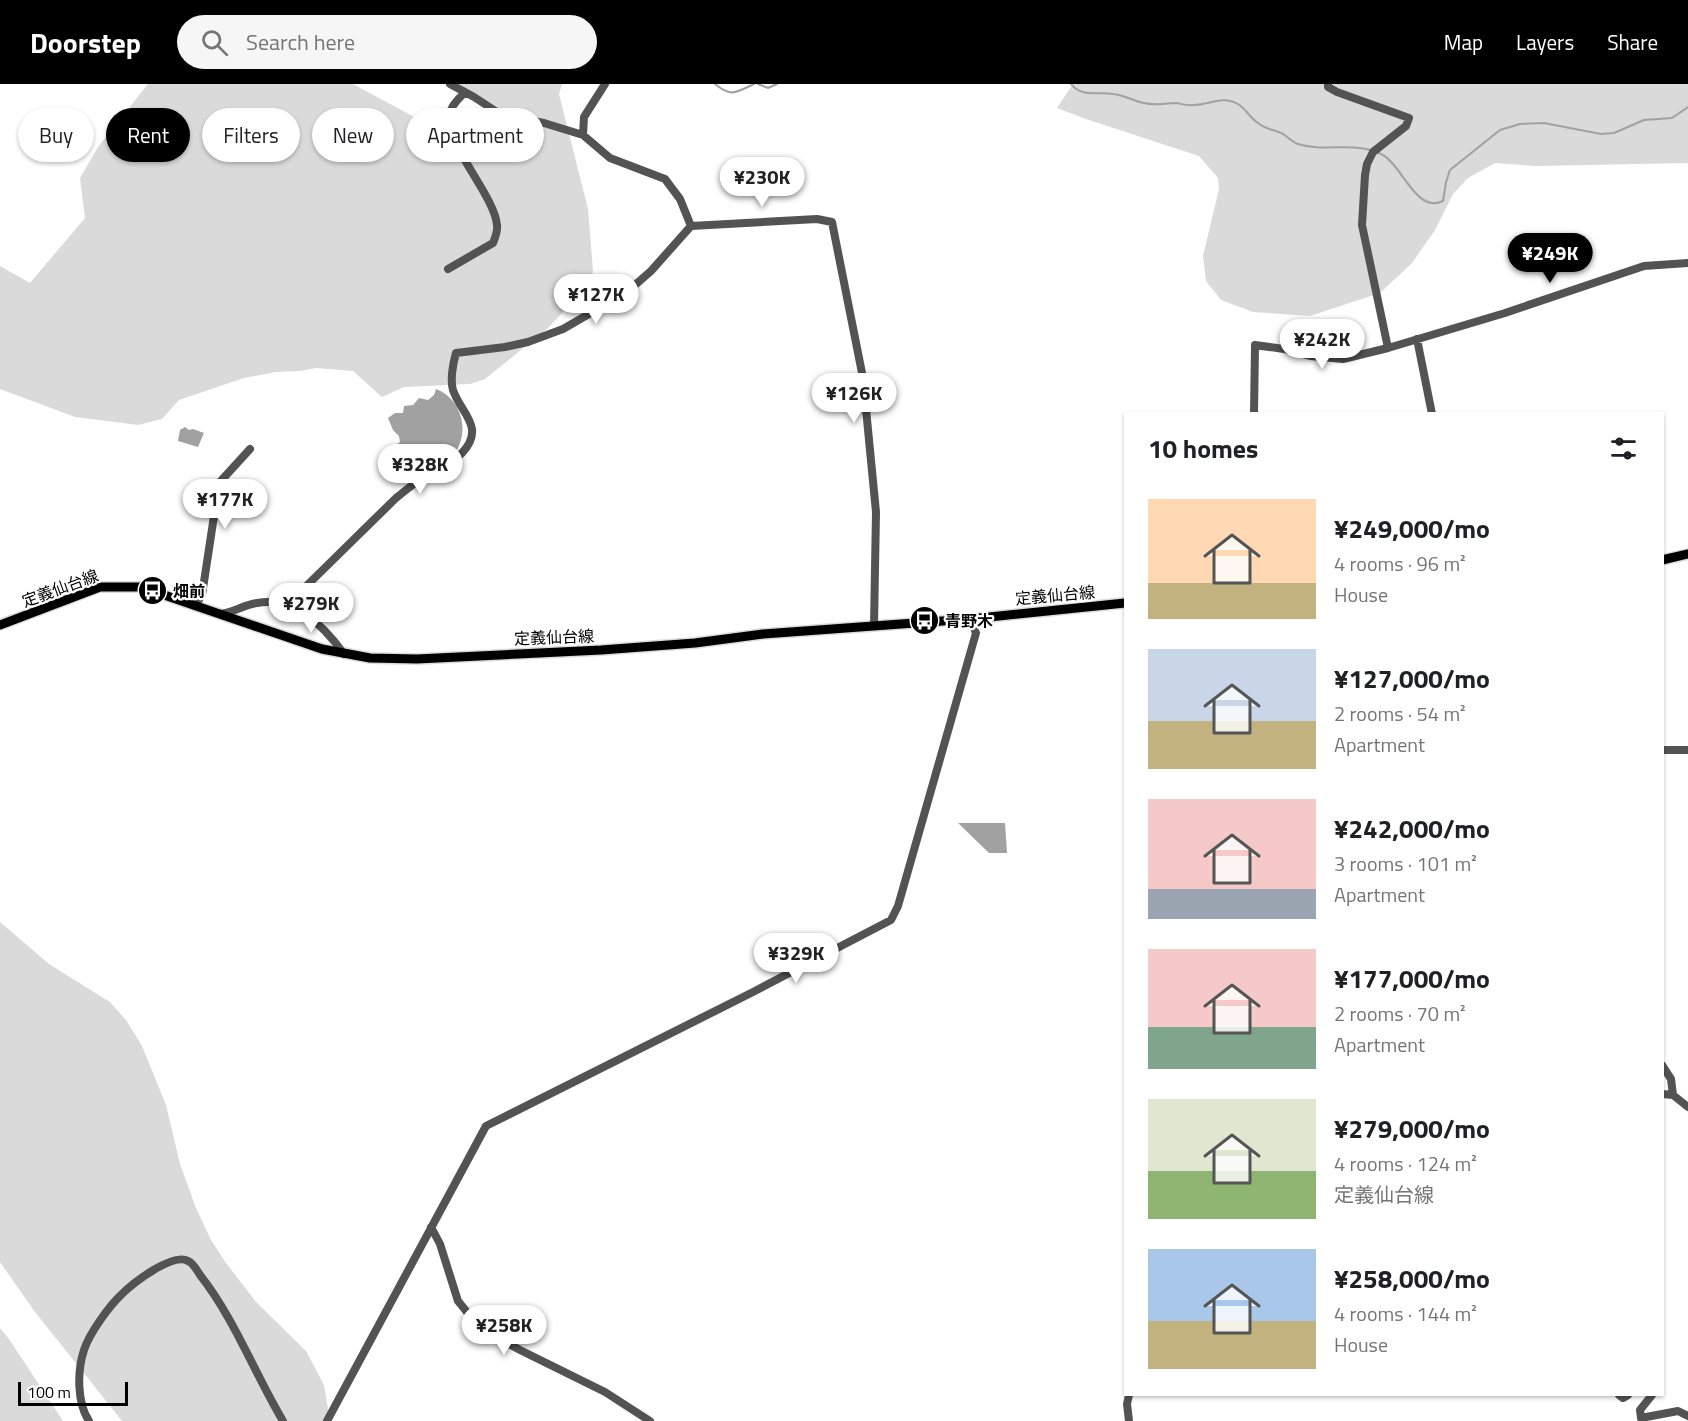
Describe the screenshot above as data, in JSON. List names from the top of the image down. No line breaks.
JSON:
{"streets":{"main road":["定義仙台線"]},"places":{"bus stop":["畑前","青野木"]},"scale_bar":"100 m","page":{"header":"Doorstep","search":"Search here","nav":["Map","Layers","Share"],"chip":["Buy","Rent","Filters","New","Apartment"],"price":["¥230K","¥249K","¥127K","¥242K","¥126K","¥328K","¥177K","¥279K","¥329K","¥258K"],"heading":"10 homes","list":[{"name":"¥249,000/mo","note":"4 rooms · 96 m² · House"},{"name":"¥127,000/mo","note":"2 rooms · 54 m² · Apartment"},{"name":"¥242,000/mo","note":"3 rooms · 101 m² · Apartment"},{"name":"¥177,000/mo","note":"2 rooms · 70 m² · Apartment"},{"name":"¥279,000/mo","note":"4 rooms · 124 m² · 定義仙台線"},{"name":"¥258,000/mo","note":"4 rooms · 144 m² · House"}],"scale":"100 m"}}
